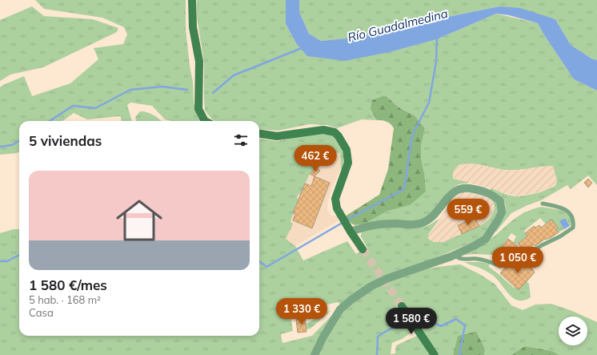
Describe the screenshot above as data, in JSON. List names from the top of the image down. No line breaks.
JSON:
{"water":["Río Guadalmedina"],"page":{"heading":"5 viviendas","price":["462 €","559 €","1 050 €","1 330 €","1 580 €"],"list":[{"name":"1 580 €/mes","note":"5 hab. · 168 m² · Casa"}]}}
